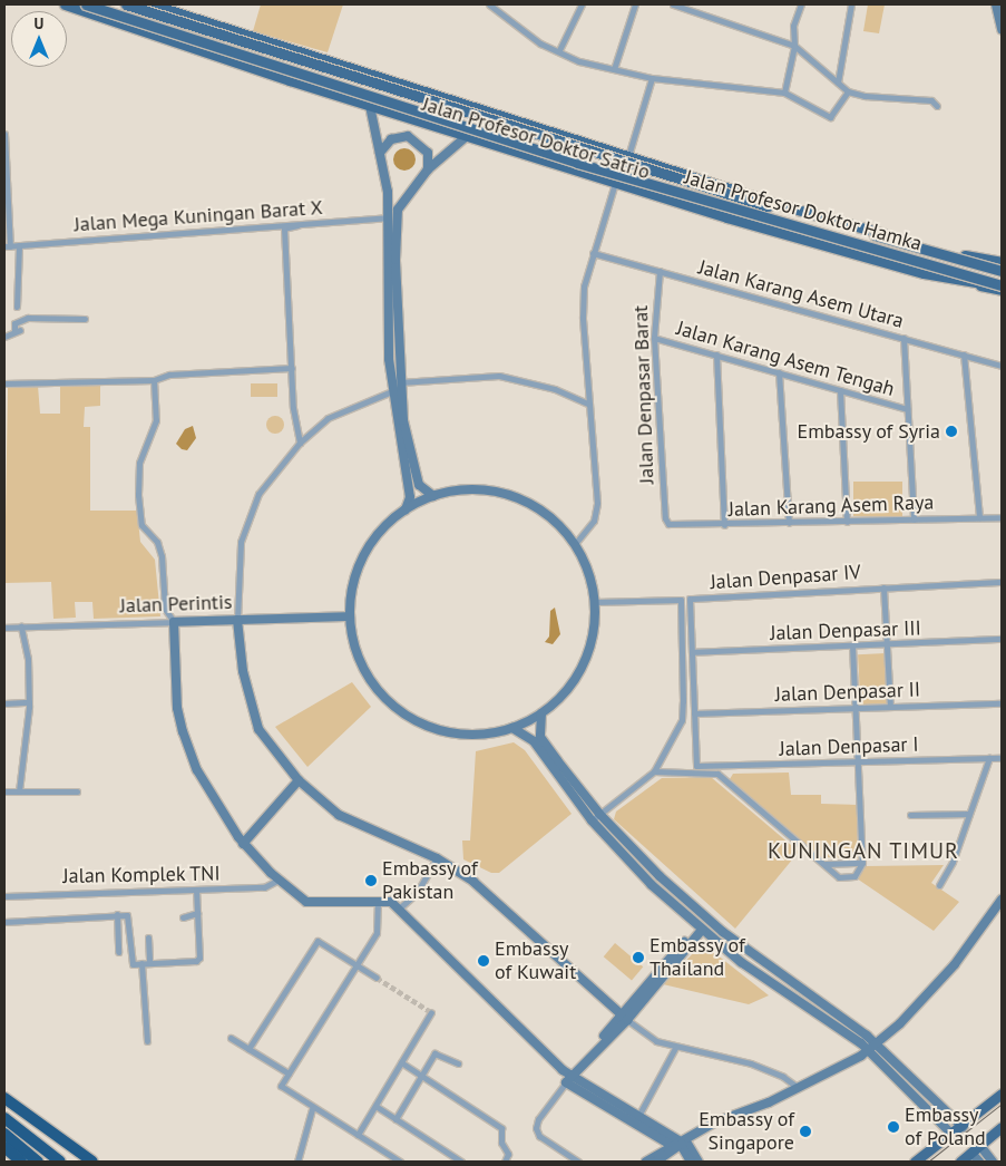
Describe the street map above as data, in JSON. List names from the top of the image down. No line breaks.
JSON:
{"streets":{"main road":["Jalan Profesor Doktor Satrio","Jalan Profesor Doktor Hamka","Jalan Perintis"],"street":["Jalan Mega Kuningan Barat X","Jalan Karang Asem Utara","Jalan Karang Asem Tengah","Jalan Denpasar Barat","Jalan Karang Asem Raya","Jalan Denpasar IV","Jalan Denpasar III","Jalan Denpasar II","Jalan Denpasar I","Jalan Komplek TNI"]},"crossings":[["Jalan Profesor Doktor Satrio","Jalan Profesor Doktor Hamka"],["Jalan Karang Asem Utara","Jalan Denpasar Barat"],["Jalan Karang Asem Tengah","Jalan Denpasar Barat"],["Jalan Denpasar Barat","Jalan Karang Asem Raya"],["Jalan Denpasar IV","Jalan Denpasar III"],["Jalan Denpasar IV","Jalan Denpasar II"],["Jalan Denpasar IV","Jalan Denpasar I"]],"districts":["KUNINGAN TIMUR"],"places":["Embassy of Syria","Embassy of Pakistan","Embassy of Thailand","Embassy of Kuwait","Embassy of Poland","Embassy of Singapore"],"north":"top"}
